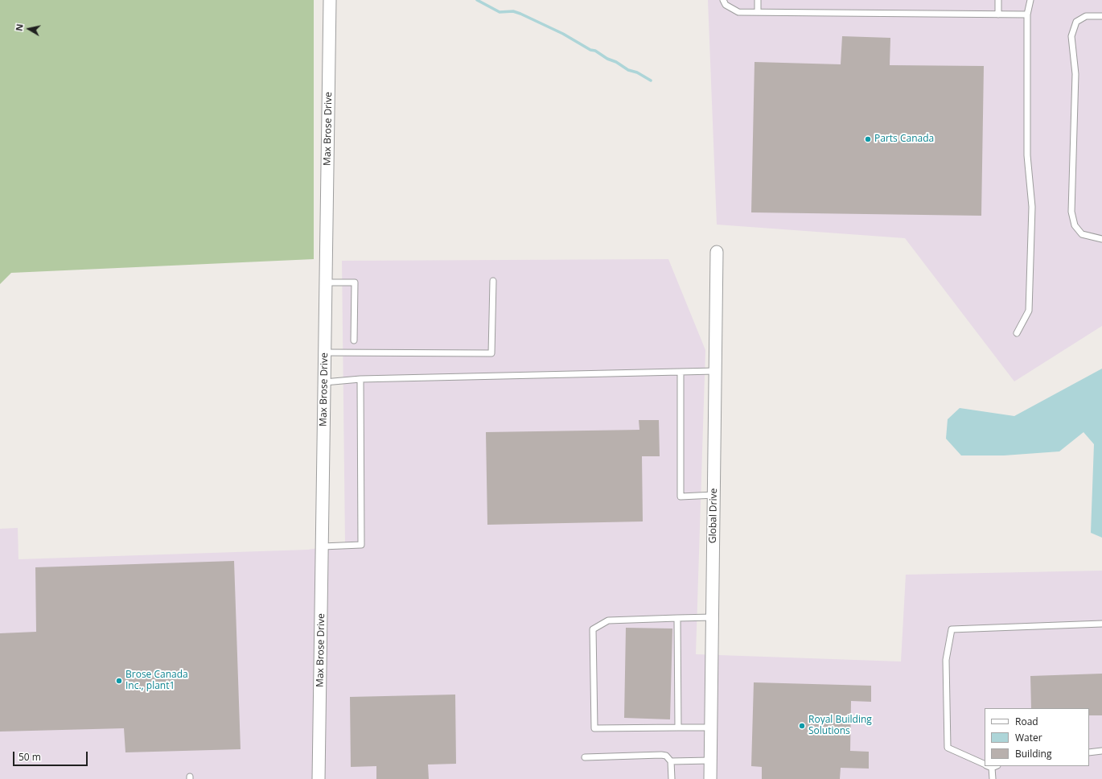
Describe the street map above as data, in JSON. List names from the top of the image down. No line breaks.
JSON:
{"streets":{"street":["Max Brose Drive","Global Drive"]},"places":["Parts Canada","Brose Canada Inc., plant1","Royal Building Solutions"],"legend":["Road","Water","Building"],"scale_bar":"50 m","north":"left"}
